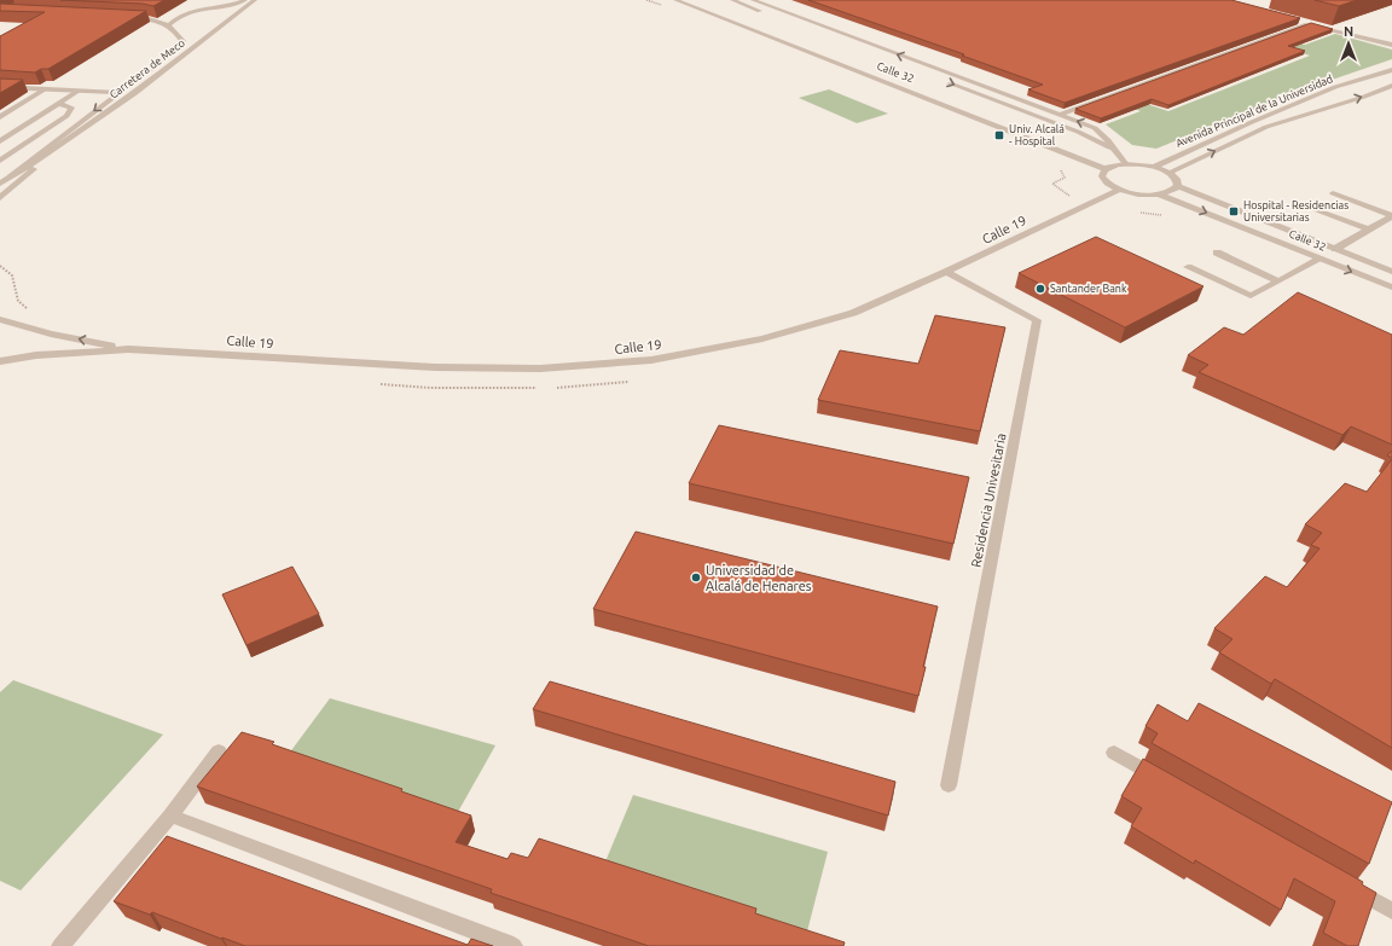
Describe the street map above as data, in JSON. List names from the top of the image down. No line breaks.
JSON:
{"streets":{"street":["Carretera de Meco","Calle 32","Avenida Principal de la Universidad","Calle 19","Residencia Univesitaria"]},"crossings":[["Calle 19","Residencia Univesitaria"]],"places":{"transit":["Univ. Alcalá - Hospital","Hospital - Residencias Universitarias"],"other":["Santander Bank","Universidad de Alcalá de Henares"]},"north":"top"}
